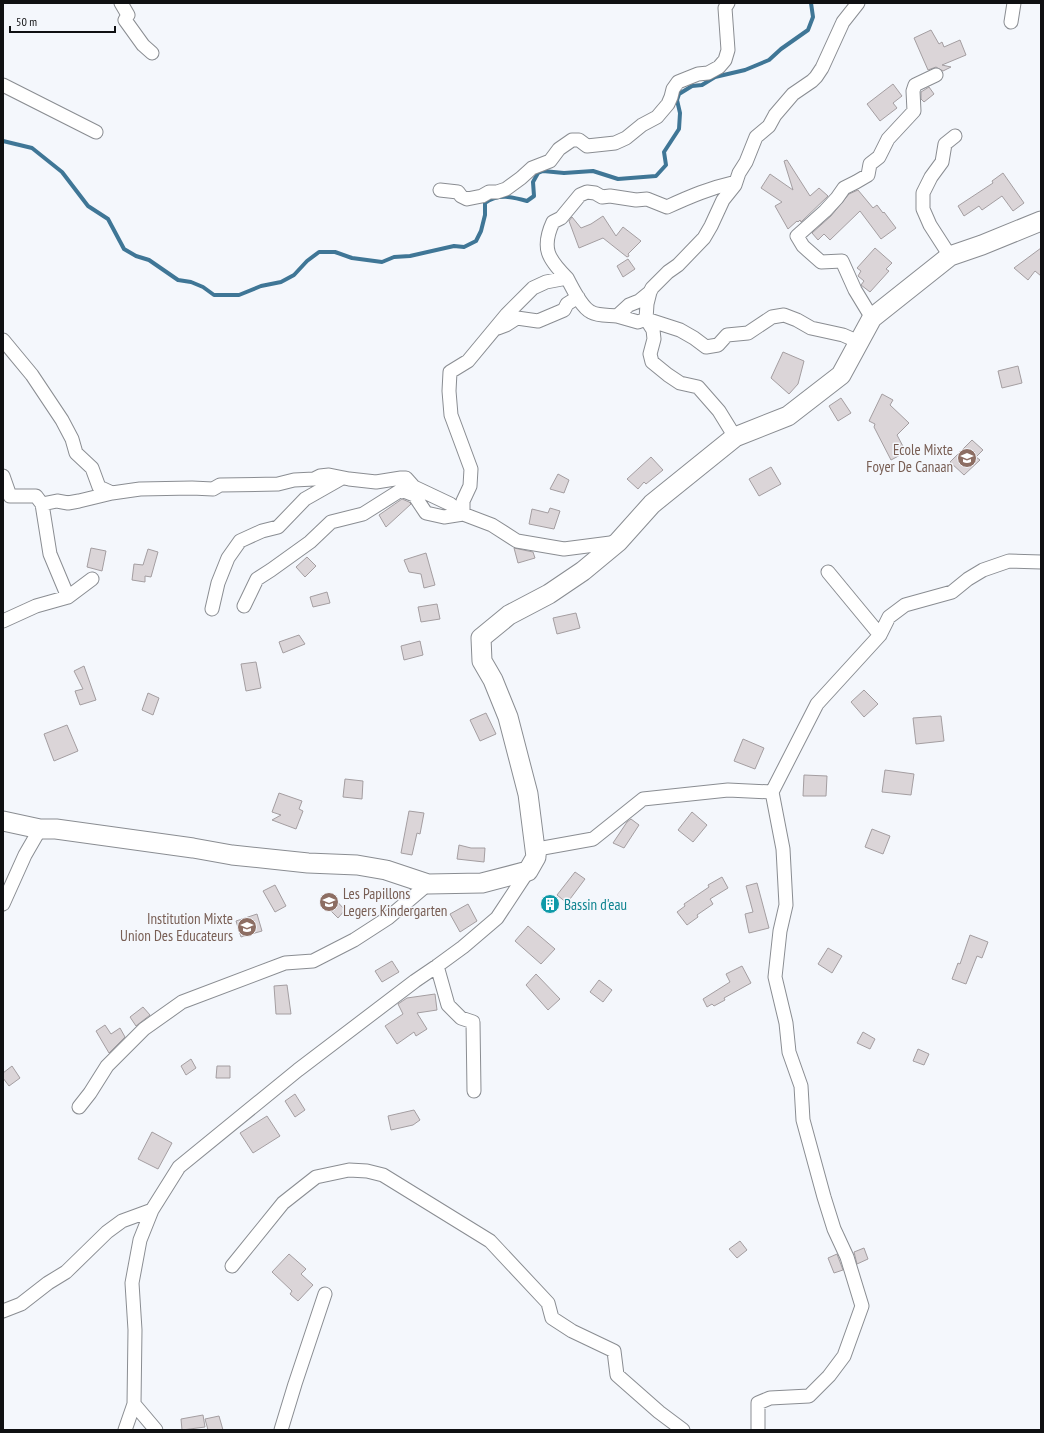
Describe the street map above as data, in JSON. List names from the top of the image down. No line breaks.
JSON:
{"places":{"school or university":["Ecole Mixte Foyer De Canaan","Les Papillons Legers Kindergarten","Institution Mixte Union Des Educateurs"],"building":["Bassin d'eau"]},"scale_bar":"50 m"}
